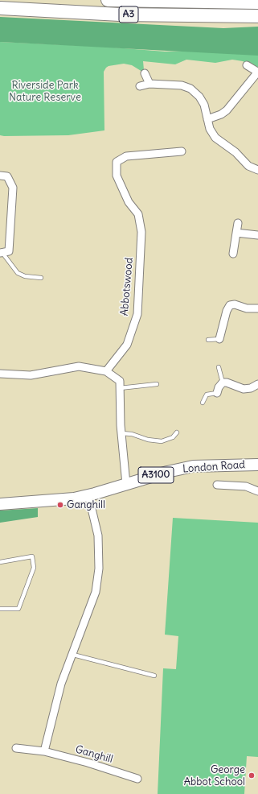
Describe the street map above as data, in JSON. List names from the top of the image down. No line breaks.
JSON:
{"streets":{"highway":["A3"],"main road":["London Road","A3100"],"street":["Abbotswood","Ganghill"]},"parks":["Riverside Park Nature Reserve"],"places":["Ganghill","George Abbot School"]}
